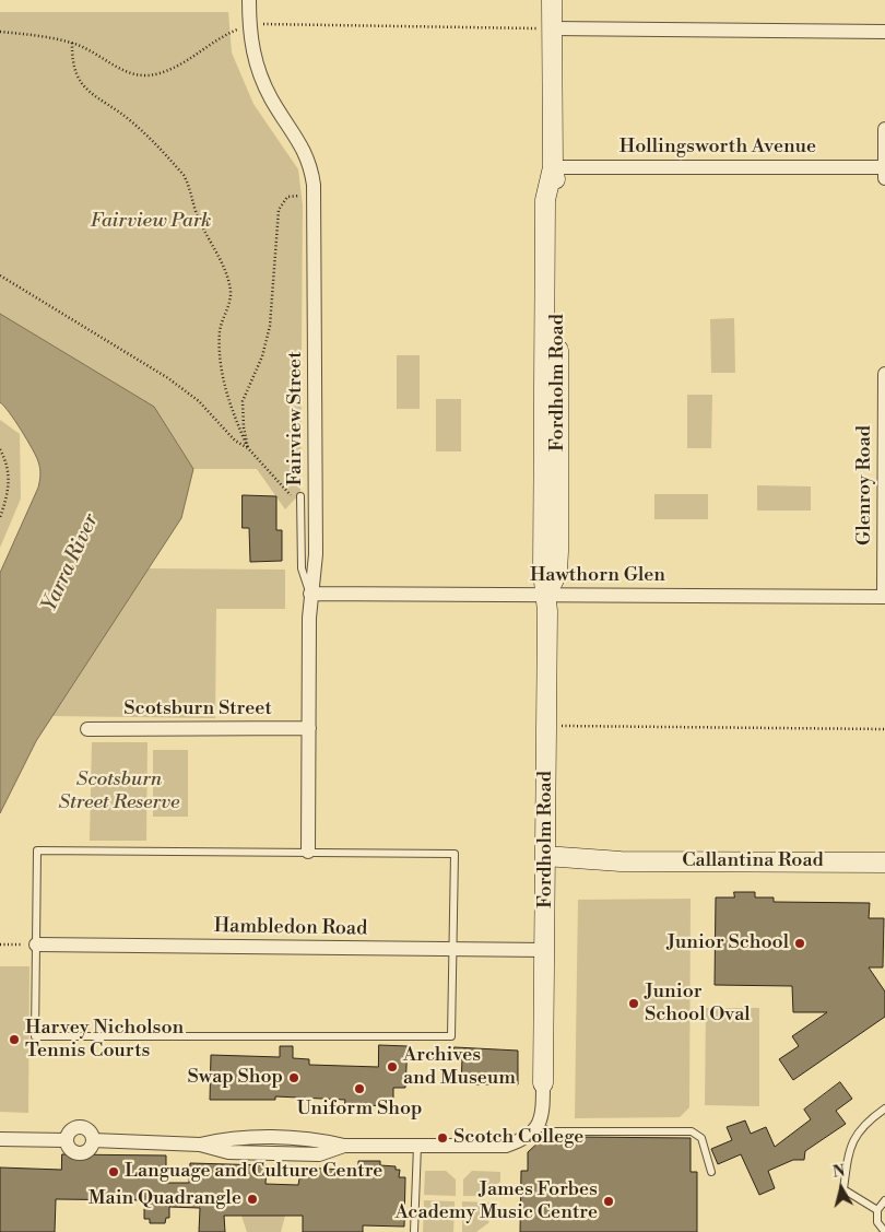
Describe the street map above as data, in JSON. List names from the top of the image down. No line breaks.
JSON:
{"streets":{"street":["Hollingsworth Avenue","Fordholm Road","Fairview Street","Glenroy Road","Hawthorn Glen","Scotsburn Street","Callantina Road","Hambledon Road"]},"crossings":[["Hollingsworth Avenue","Fordholm Road"],["Fordholm Road","Hawthorn Glen"],["Fordholm Road","Callantina Road"],["Fordholm Road","Hambledon Road"],["Fairview Street","Hawthorn Glen"],["Fairview Street","Scotsburn Street"],["Glenroy Road","Hawthorn Glen"]],"water":["Yarra River"],"parks":["Fairview Park","Scotsburn Street Reserve"],"places":["Junior School","Junior School Oval","Harvey Nicholson Tennis Courts","Archives and Museum","Swap Shop","Uniform Shop","Scotch College","Language and Culture Centre","Main Quadrangle","James Forbes Academy Music Centre"],"north":"top"}
